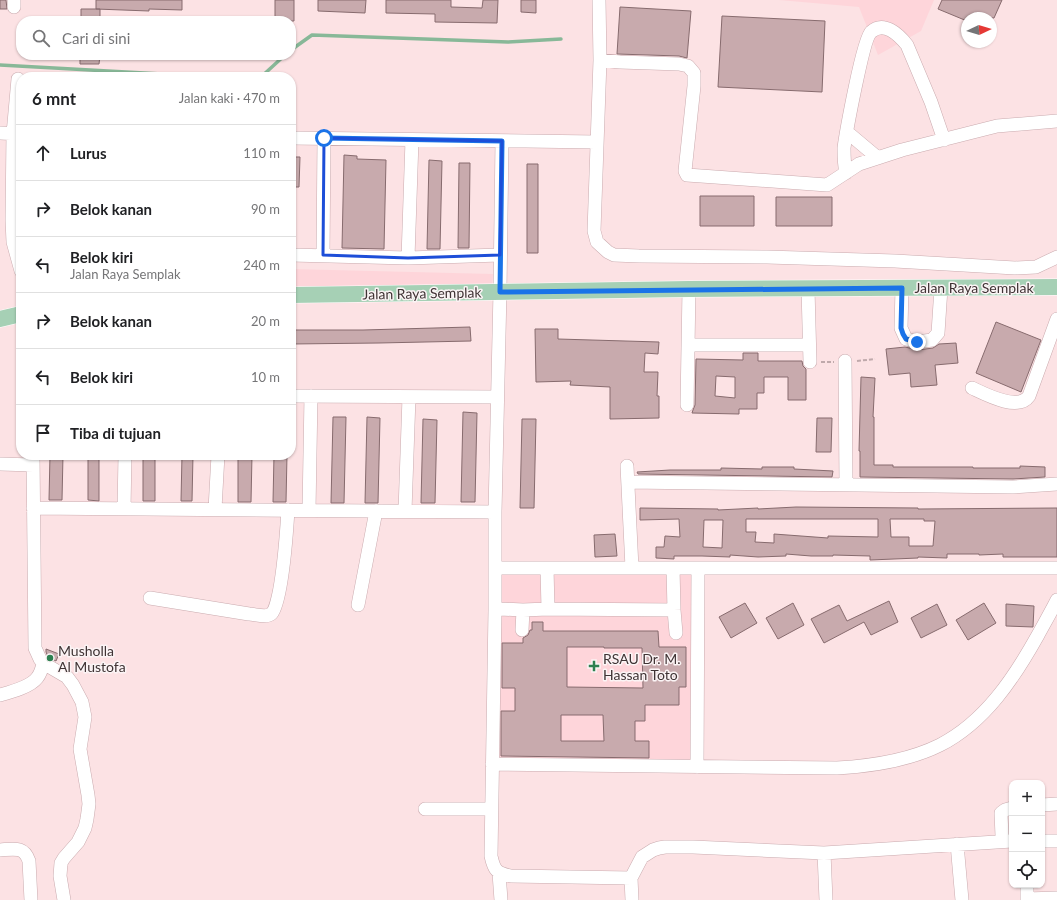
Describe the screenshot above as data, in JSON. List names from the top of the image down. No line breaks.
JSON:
{"streets":{"main road":["Jalan Raya Semplak"]},"places":{"other":["Musholla Al Mustofa"],"health":["RSAU Dr. M. Hassan Toto"]},"north":"right","page":{"search":"Cari di sini","heading":["6 mnt","Jalan kaki · 470 m"],"list":[["Lurus","110 m"],["Belok kanan","90 m"],["Belok kiri","Jalan Raya Semplak","240 m"],["Belok kanan","20 m"],["Belok kiri","10 m"],"Tiba di tujuan"],"map_buttons":["+","−"]}}
